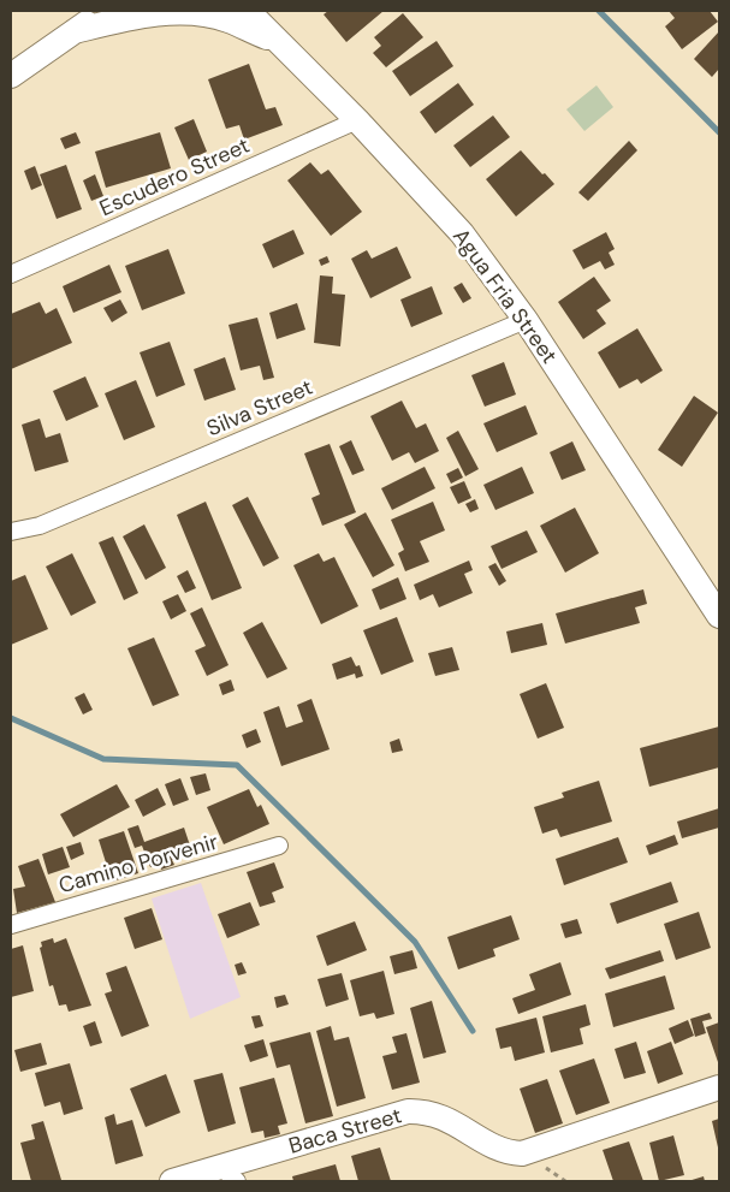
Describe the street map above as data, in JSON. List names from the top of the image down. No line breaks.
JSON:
{"streets":{"street":["Escudero Street","Agua Fria Street","Silva Street","Camino Porvenir","Baca Street"]},"crossings":[["Escudero Street","Agua Fria Street"],["Agua Fria Street","Silva Street"]]}
